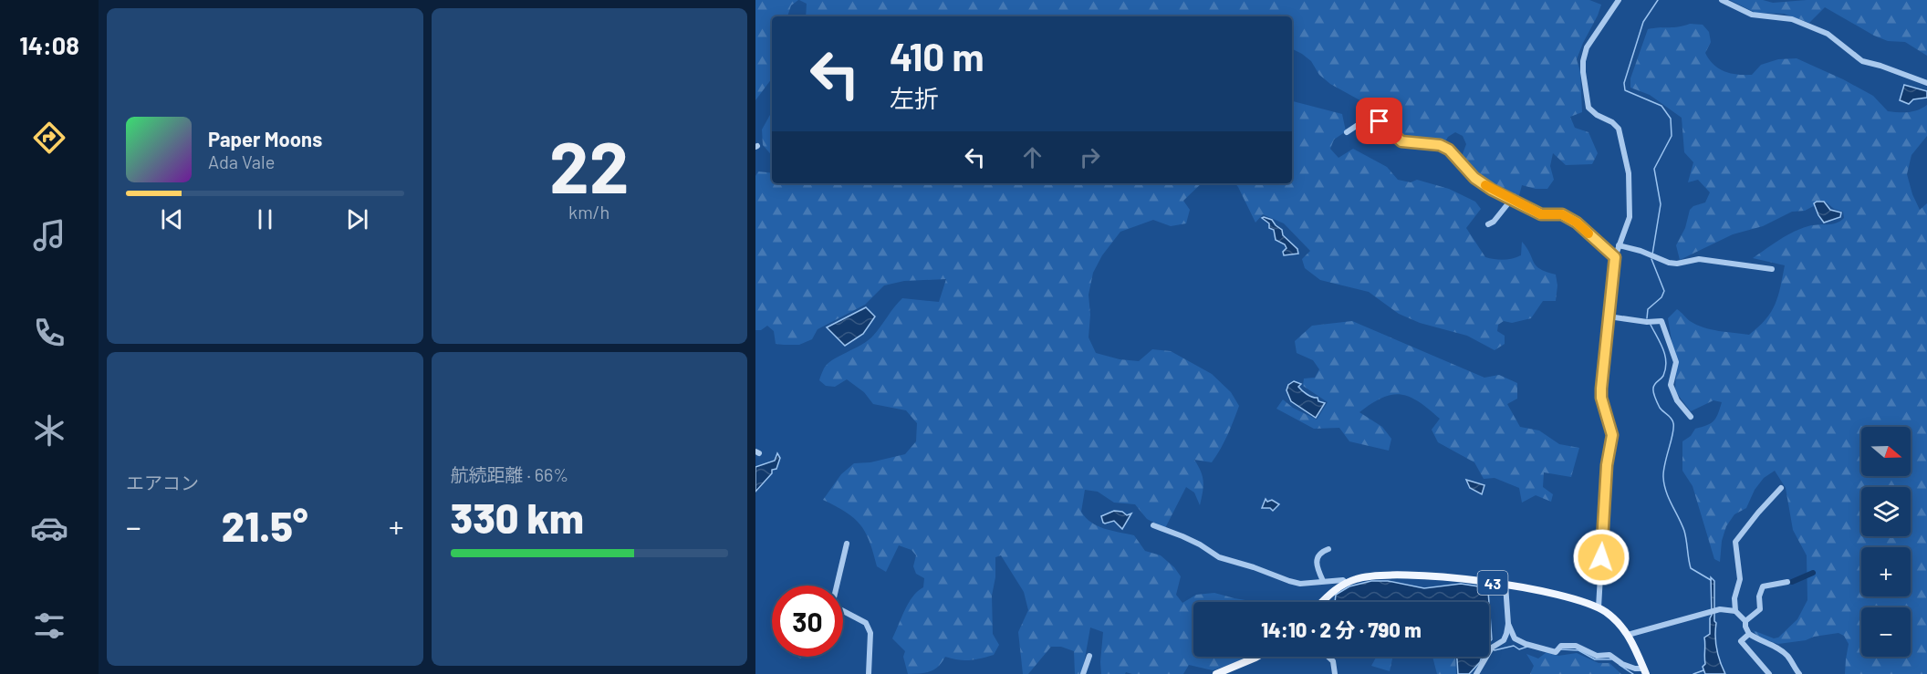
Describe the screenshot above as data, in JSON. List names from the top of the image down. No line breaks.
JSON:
{"streets":{"main road":["43"]},"north":"right","page":{"tabs":"14:08","tile":[["22","km/h"],"エアコン",["航続距離 · 66%","330 km"]],"turn":["410 m","左折"],"song":["Paper Moons","Ada Vale"],"map_buttons":["+","−"],"heat":["−","21.5°","+"],"limit":"30","trip":"14:10 · 2 分 · 790 m"}}
